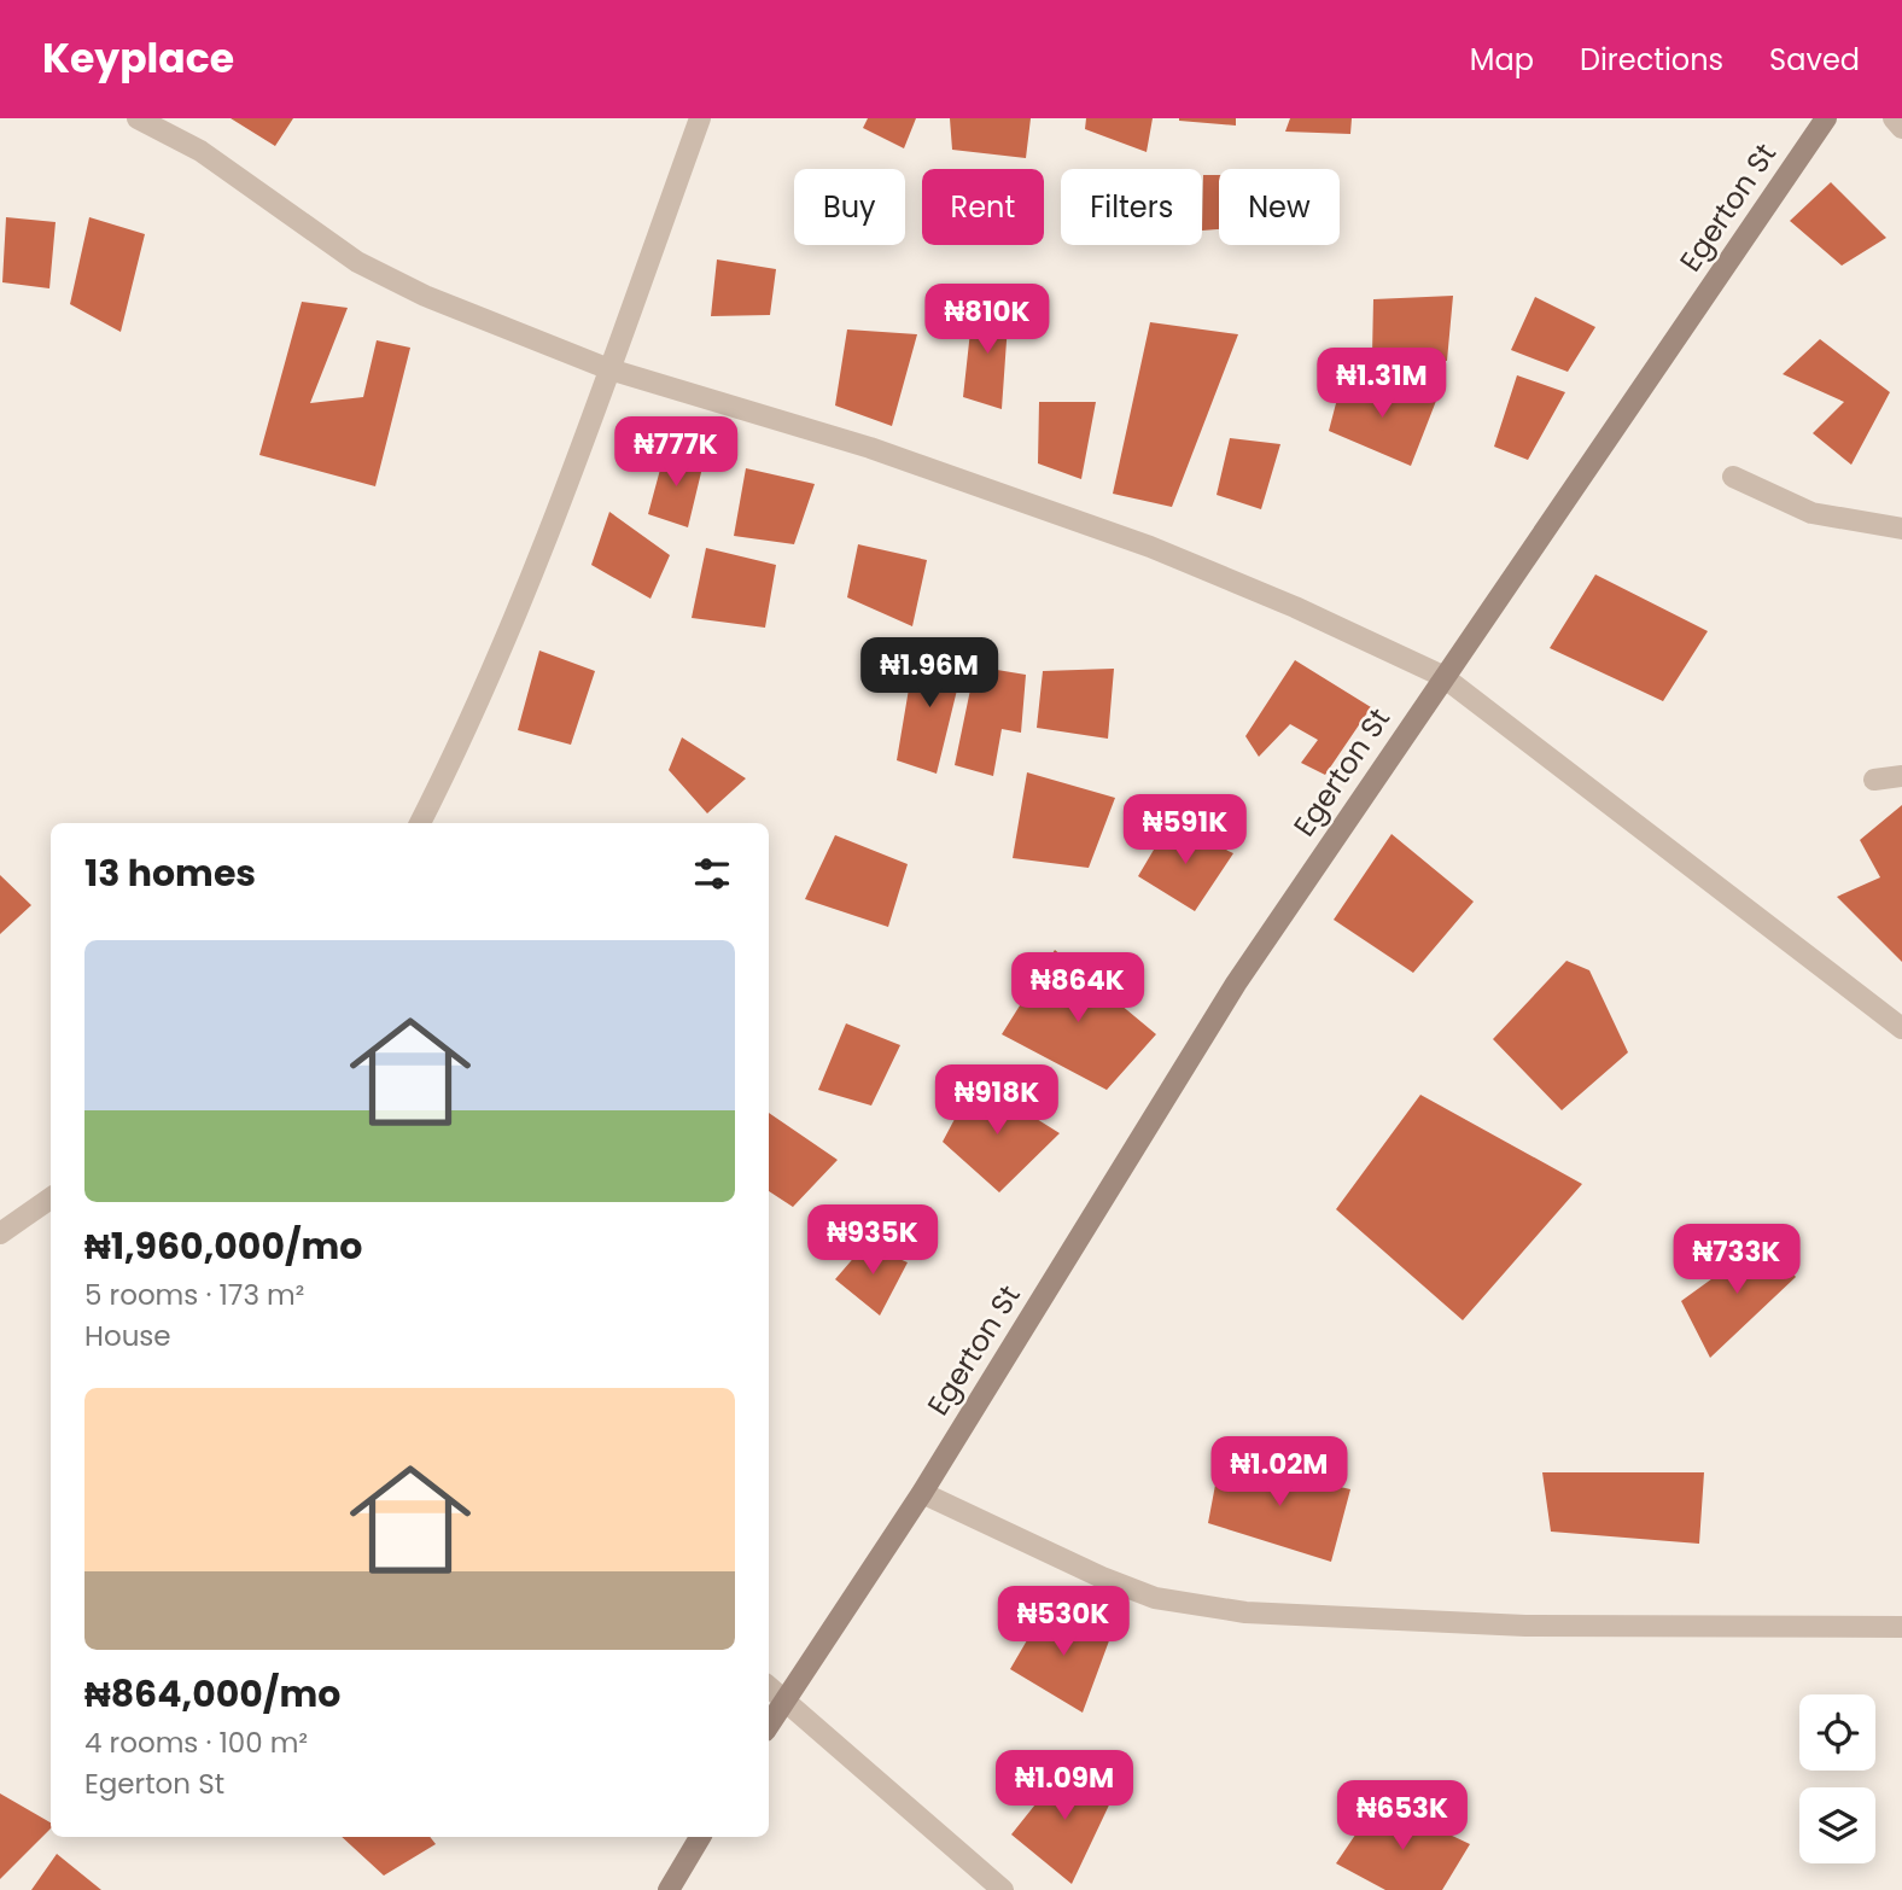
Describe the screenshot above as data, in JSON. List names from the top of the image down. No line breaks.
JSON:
{"streets":{"street":["Egerton St"]},"page":{"header":"Keyplace","nav":["Map","Directions","Saved"],"chip":["Buy","Rent","Filters","New"],"price":["₦810K","₦1.31M","₦777K","₦1.96M","₦591K","₦864K","₦918K","₦935K","₦733K","₦1.02M","₦530K","₦1.09M","₦653K"],"heading":"13 homes","list":[{"name":"₦1,960,000/mo","note":"5 rooms · 173 m² · House"},{"name":"₦864,000/mo","note":"4 rooms · 100 m² · Egerton St"}]}}
